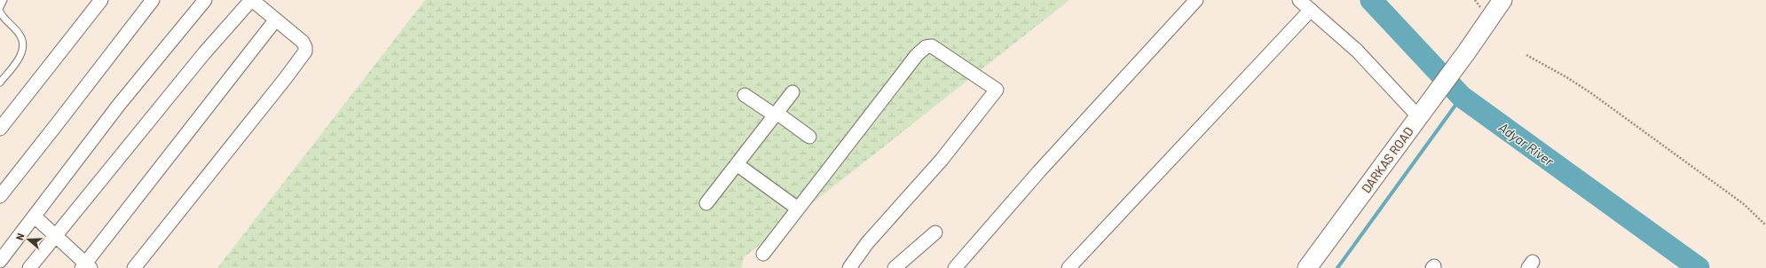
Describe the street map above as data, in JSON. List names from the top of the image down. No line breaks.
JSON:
{"streets":{"main road":["DARKAS ROAD"]},"water":["Adyar River"],"north":"left"}
